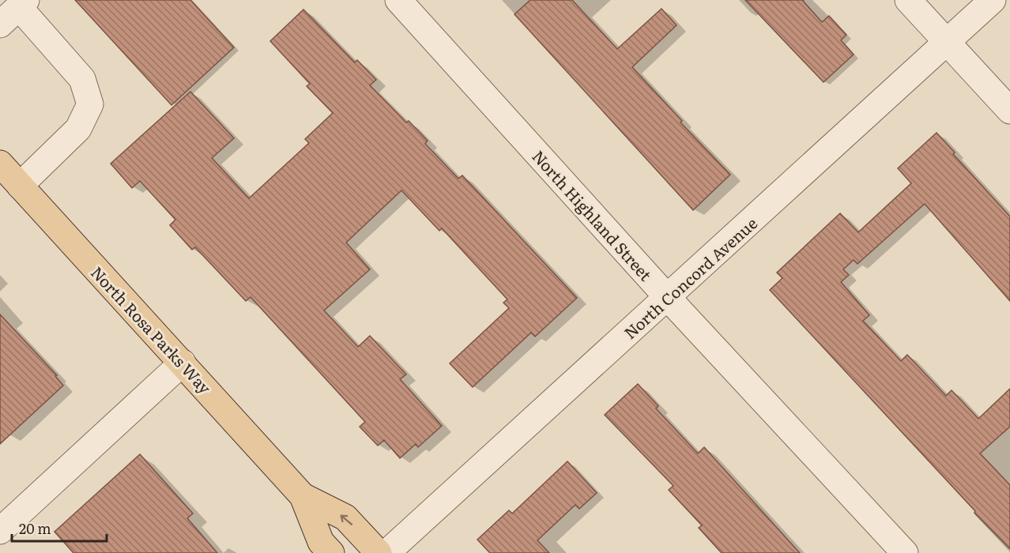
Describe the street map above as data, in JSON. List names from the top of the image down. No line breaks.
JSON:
{"streets":{"main road":["North Rosa Parks Way"],"street":["North Highland Street","North Concord Avenue"]},"crossings":[["North Highland Street","North Concord Avenue"]],"scale_bar":"20 m"}
